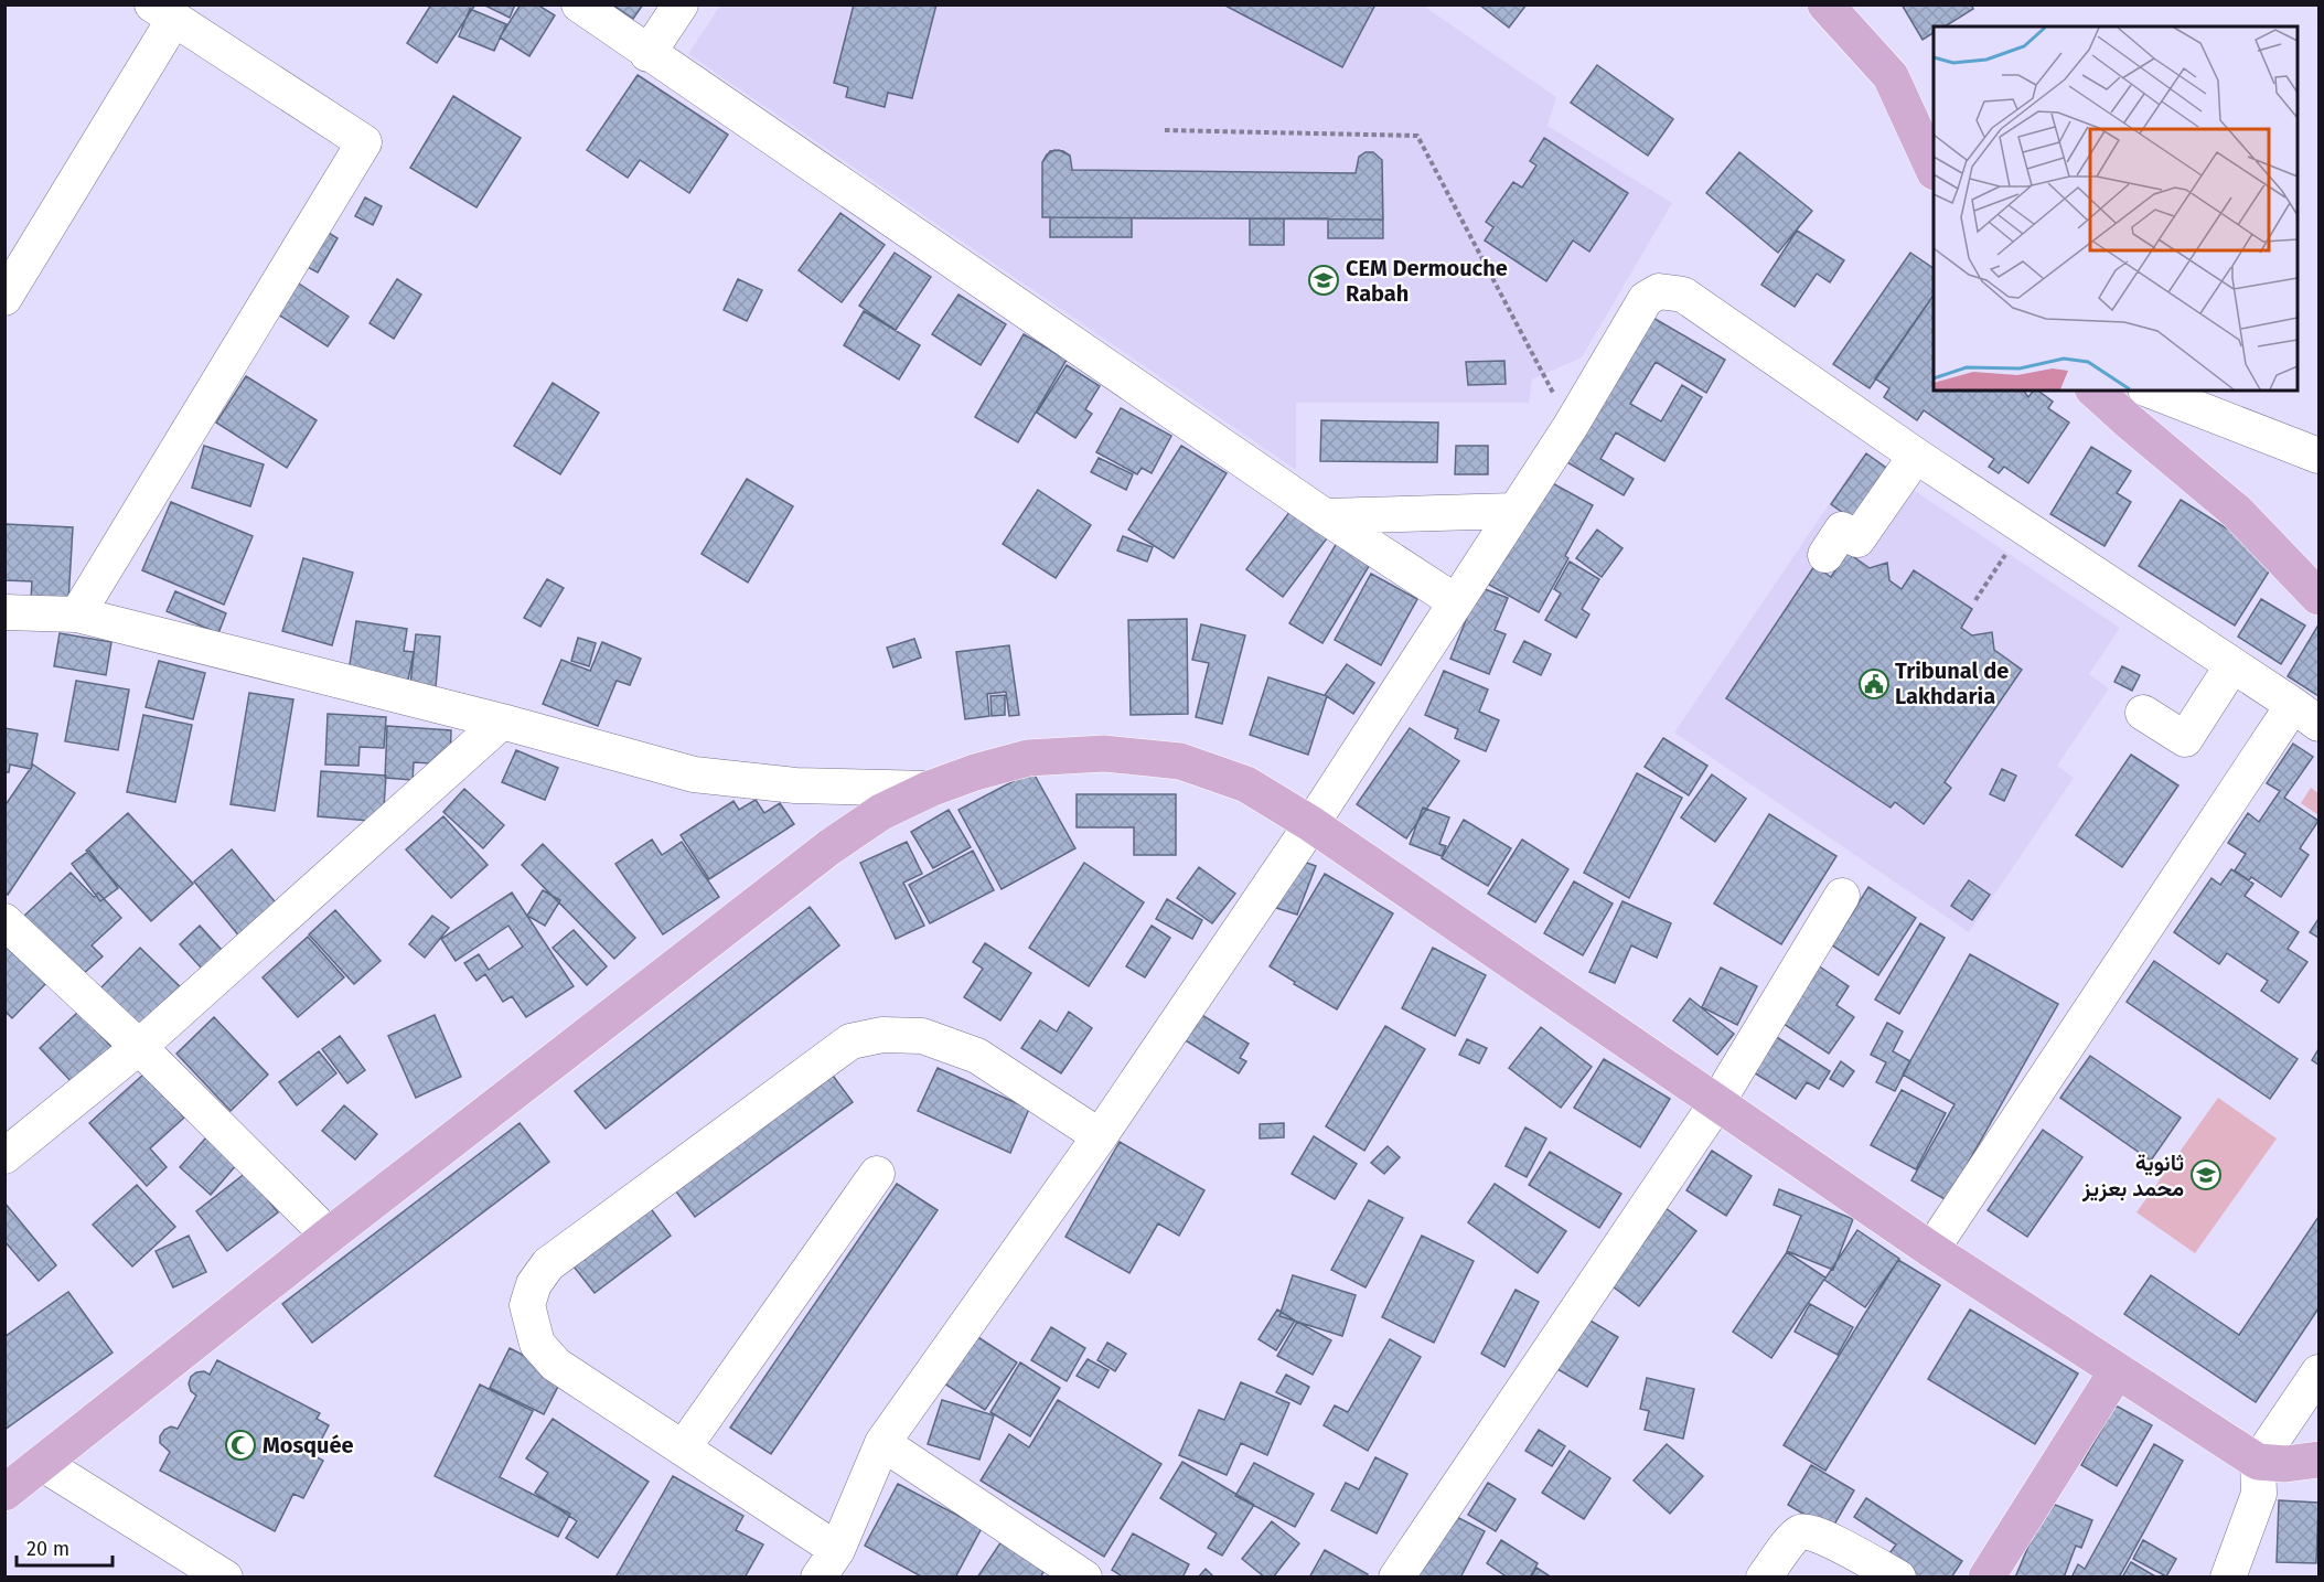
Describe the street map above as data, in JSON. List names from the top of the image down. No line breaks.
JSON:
{"places":{"school or university":["CEM Dermouche Rabah","ثانوية محمد بعزيز"],"public building":["Tribunal de Lakhdaria"],"mosque":["Mosquée"]},"scale_bar":"20 m"}
